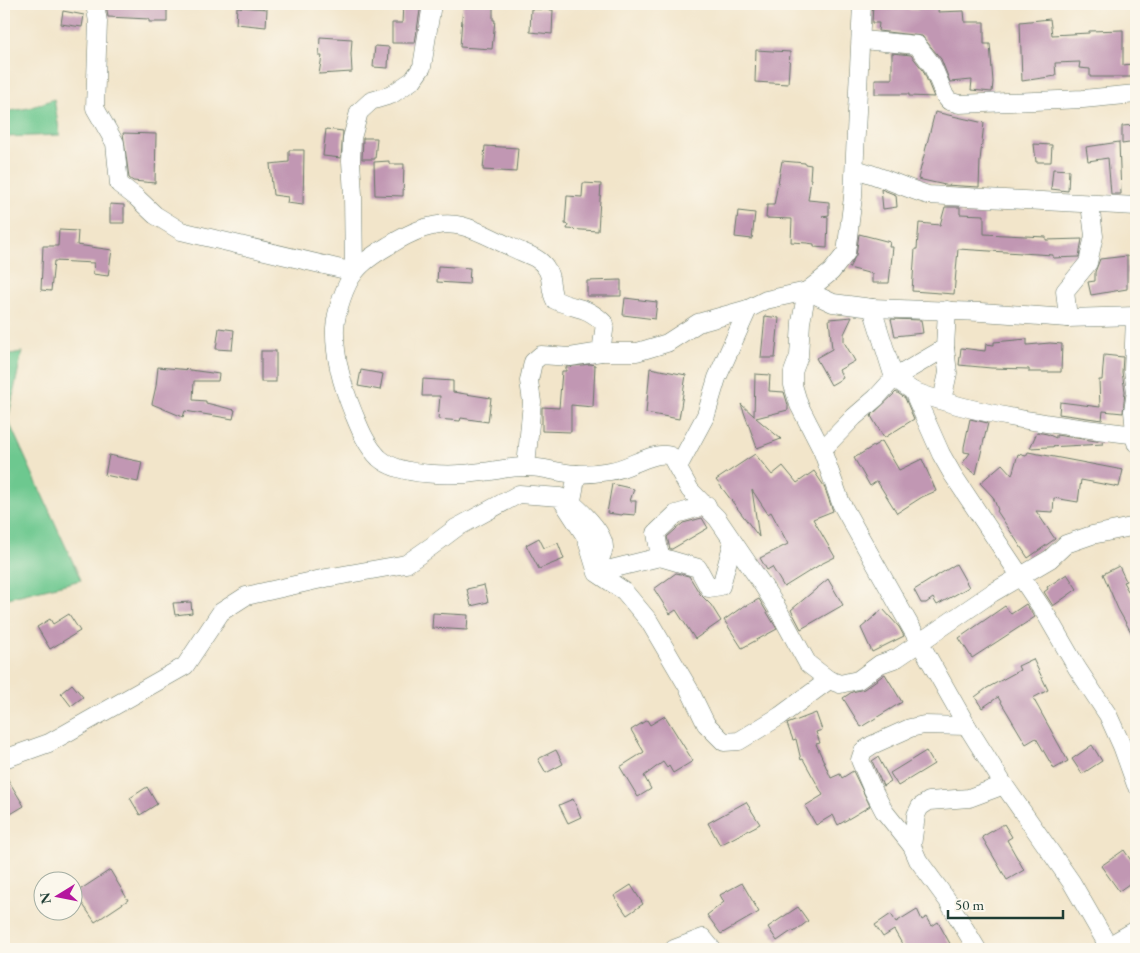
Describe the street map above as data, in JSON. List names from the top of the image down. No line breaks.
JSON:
{"scale_bar":"50 m","north":"left"}
